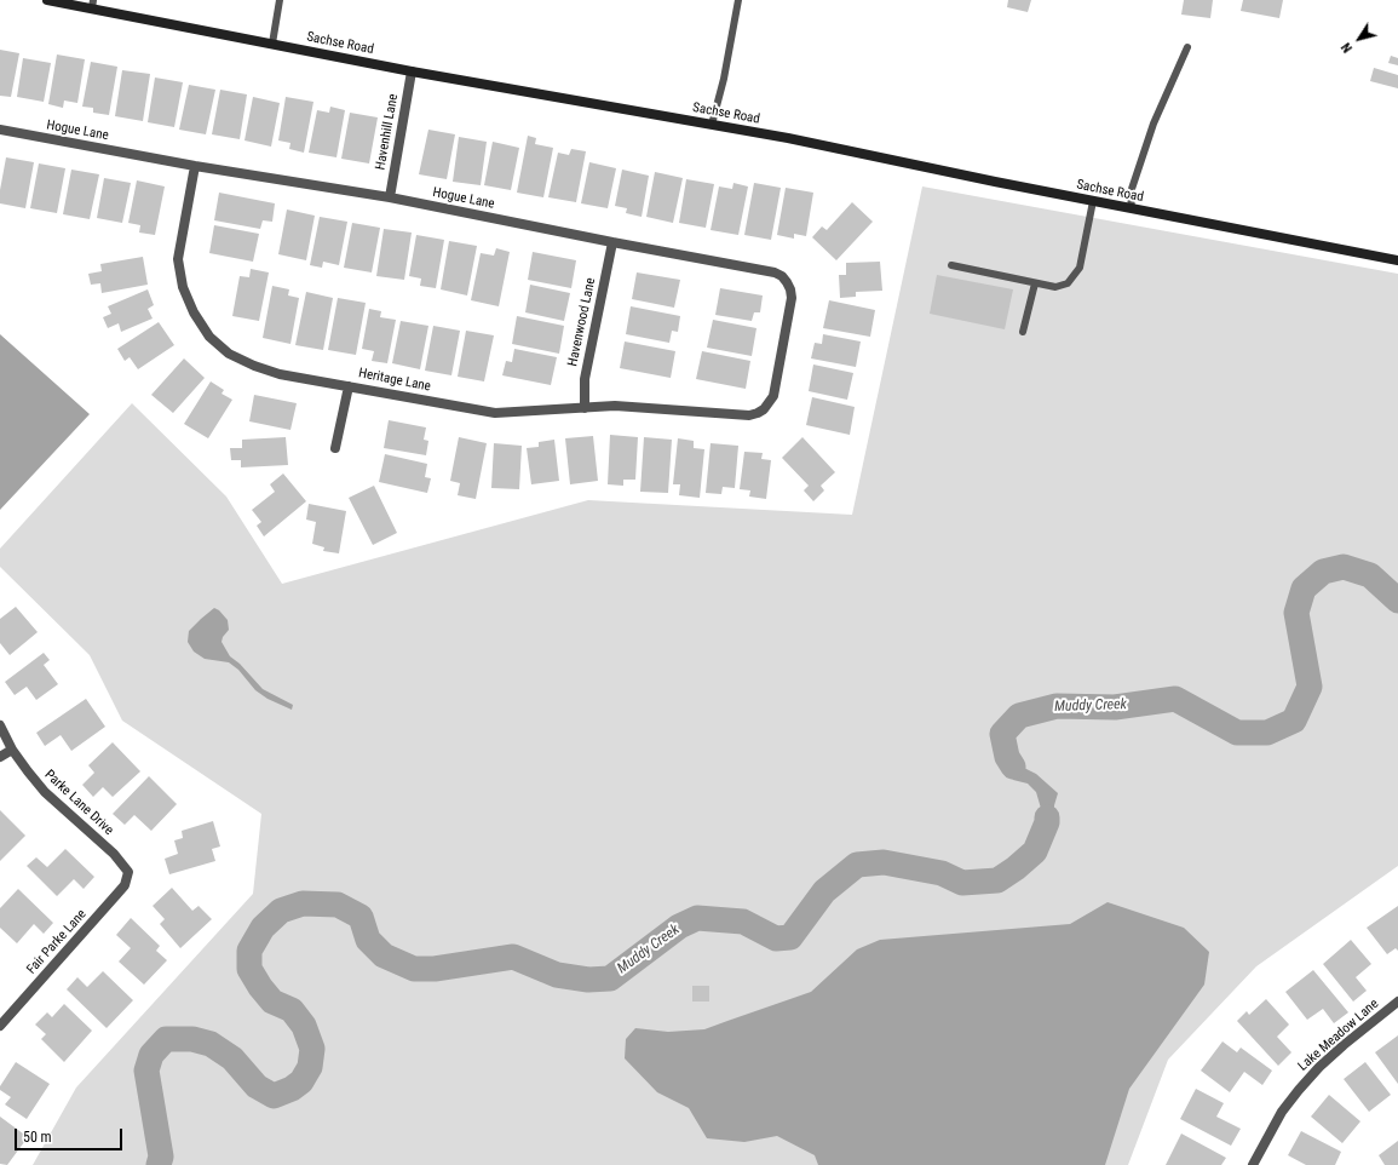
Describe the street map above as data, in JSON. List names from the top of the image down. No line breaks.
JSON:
{"streets":{"main road":["Sachse Road"],"street":["Hogue Lane","Havenhill Lane","Havenwood Lane","Heritage Lane","Parke Lane Drive","Fair Parke Lane","Lake Meadow Lane"]},"crossings":[["Sachse Road","Havenhill Lane"],["Hogue Lane","Havenhill Lane"],["Hogue Lane","Havenwood Lane"],["Hogue Lane","Heritage Lane"],["Havenwood Lane","Heritage Lane"],["Parke Lane Drive","Fair Parke Lane"]],"water":["Muddy Creek"],"scale_bar":"50 m","north":"bottom left"}
